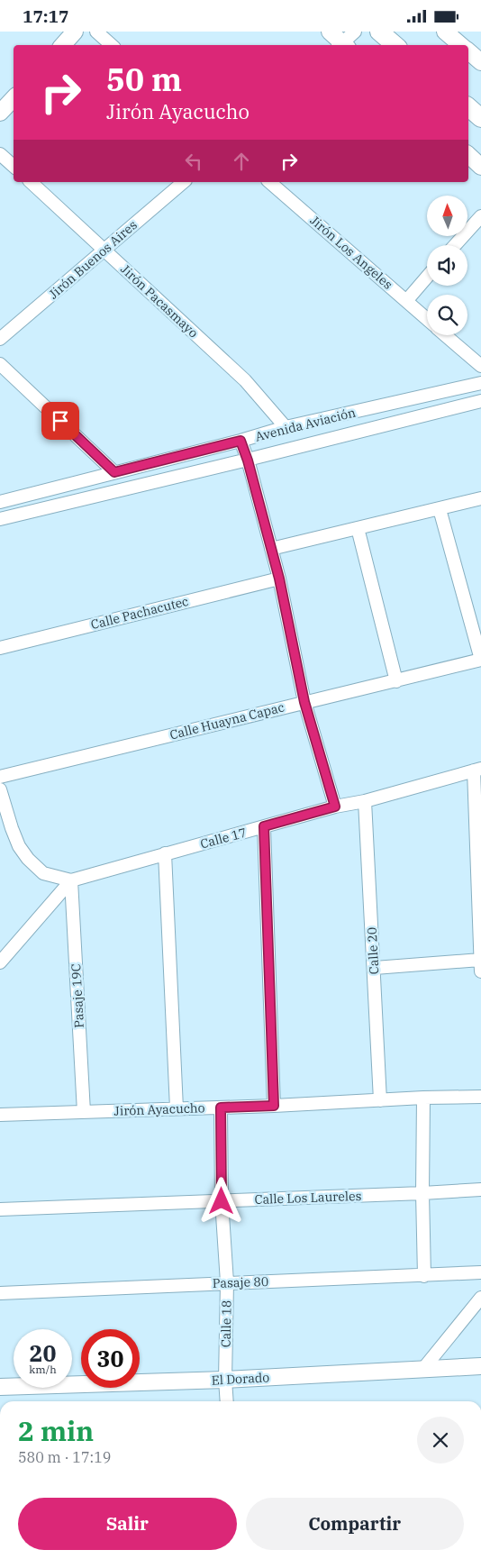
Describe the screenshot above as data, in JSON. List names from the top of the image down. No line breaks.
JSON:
{"streets":{"main road":["El Dorado"],"street":["Jirón Los Angeles","Jirón Buenos Aires","Jirón Pacasmayo","Avenida Aviación","Calle Pachacutec","Calle Huayna Capac","Calle 17","Calle 20","Pasaje 19C","Jirón Ayacucho","Calle Los Laureles","Pasaje 80","Calle 18"]},"crossings":[["Jirón Buenos Aires","Jirón Pacasmayo"],["Jirón Pacasmayo","Avenida Aviación"],["Calle 17","Calle 20"],["Calle 17","Pasaje 19C"],["Calle 20","Jirón Ayacucho"],["Pasaje 19C","Jirón Ayacucho"],["Jirón Ayacucho","Calle 18"],["Calle Los Laureles","Calle 18"],["Pasaje 80","Calle 18"],["Calle 18","El Dorado"]],"north":"top","page":{"status":"17:17","turn":["50 m","Jirón Ayacucho"],"speed":"20 km/h","limit":"30","heading":["2 min","580 m · 17:19"],"buttons":["Salir","Compartir"]}}
